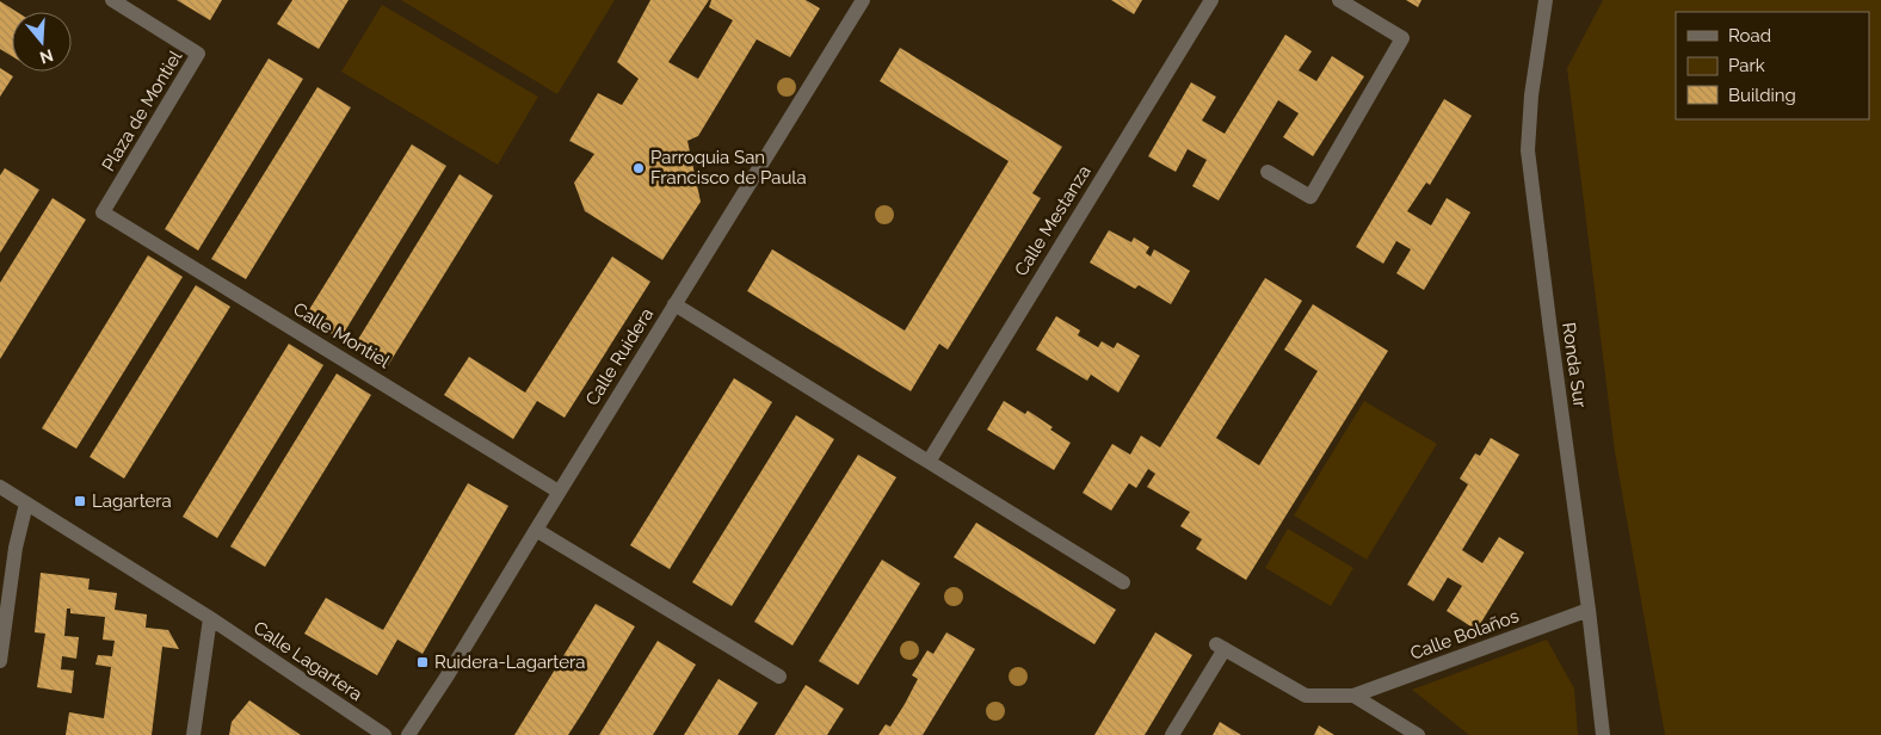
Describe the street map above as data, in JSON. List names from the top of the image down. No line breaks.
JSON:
{"streets":{"street":["Plaza de Montiel","Calle Mestanza","Calle Montiel","Calle Ruidera","Ronda Sur","Calle Bolaños","Calle Lagartera"]},"crossings":[["Plaza de Montiel","Calle Montiel"],["Calle Montiel","Calle Ruidera"],["Ronda Sur","Calle Bolaños"]],"places":{"other":["Parroquia San Francisco de Paula"],"transit":["Lagartera","Ruidera-Lagartera"]},"legend":["Road","Park","Building"],"north":"bottom"}
